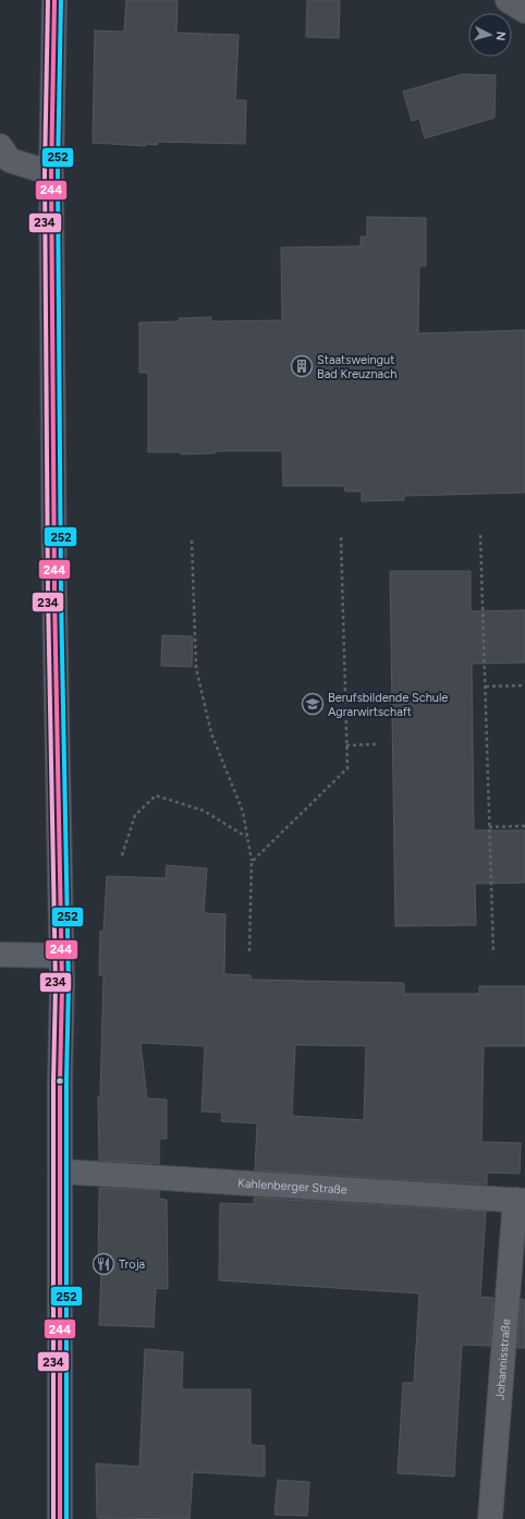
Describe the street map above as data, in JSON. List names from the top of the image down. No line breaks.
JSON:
{"streets":{"street":["Kahlenberger Straße","Johannisstraße"]},"crossings":[["Kahlenberger Straße","Johannisstraße"]],"places":{"building":["Staatsweingut Bad Kreuznach"],"school or university":["Berufsbildende Schule Agrarwirtschaft"],"restaurant":["Troja"]},"lines":["transit line 244","transit line 234","transit line 252"],"north":"right"}
